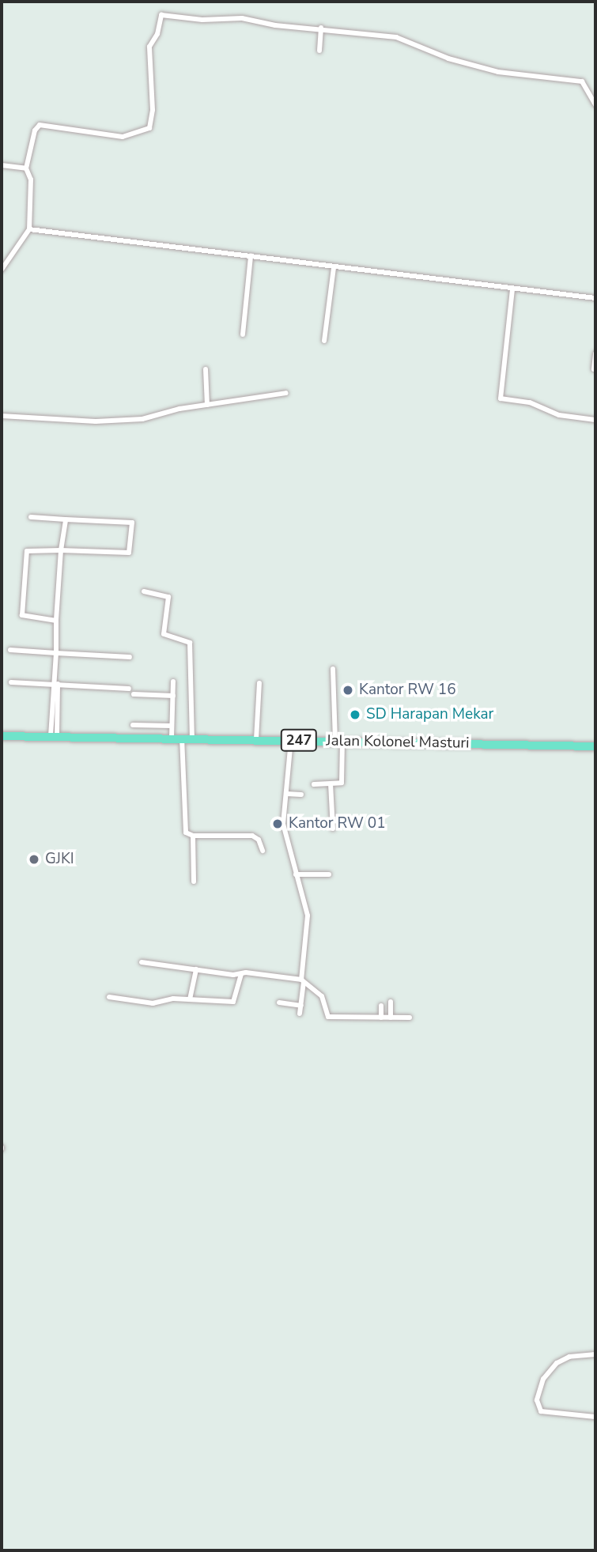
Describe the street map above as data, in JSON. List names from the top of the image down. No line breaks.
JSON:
{"streets":{"main road":["247","Jalan Kolonel Masturi"]},"places":["Kantor RW 16","SD Harapan Mekar","Kantor RW 01","GJKI"]}
